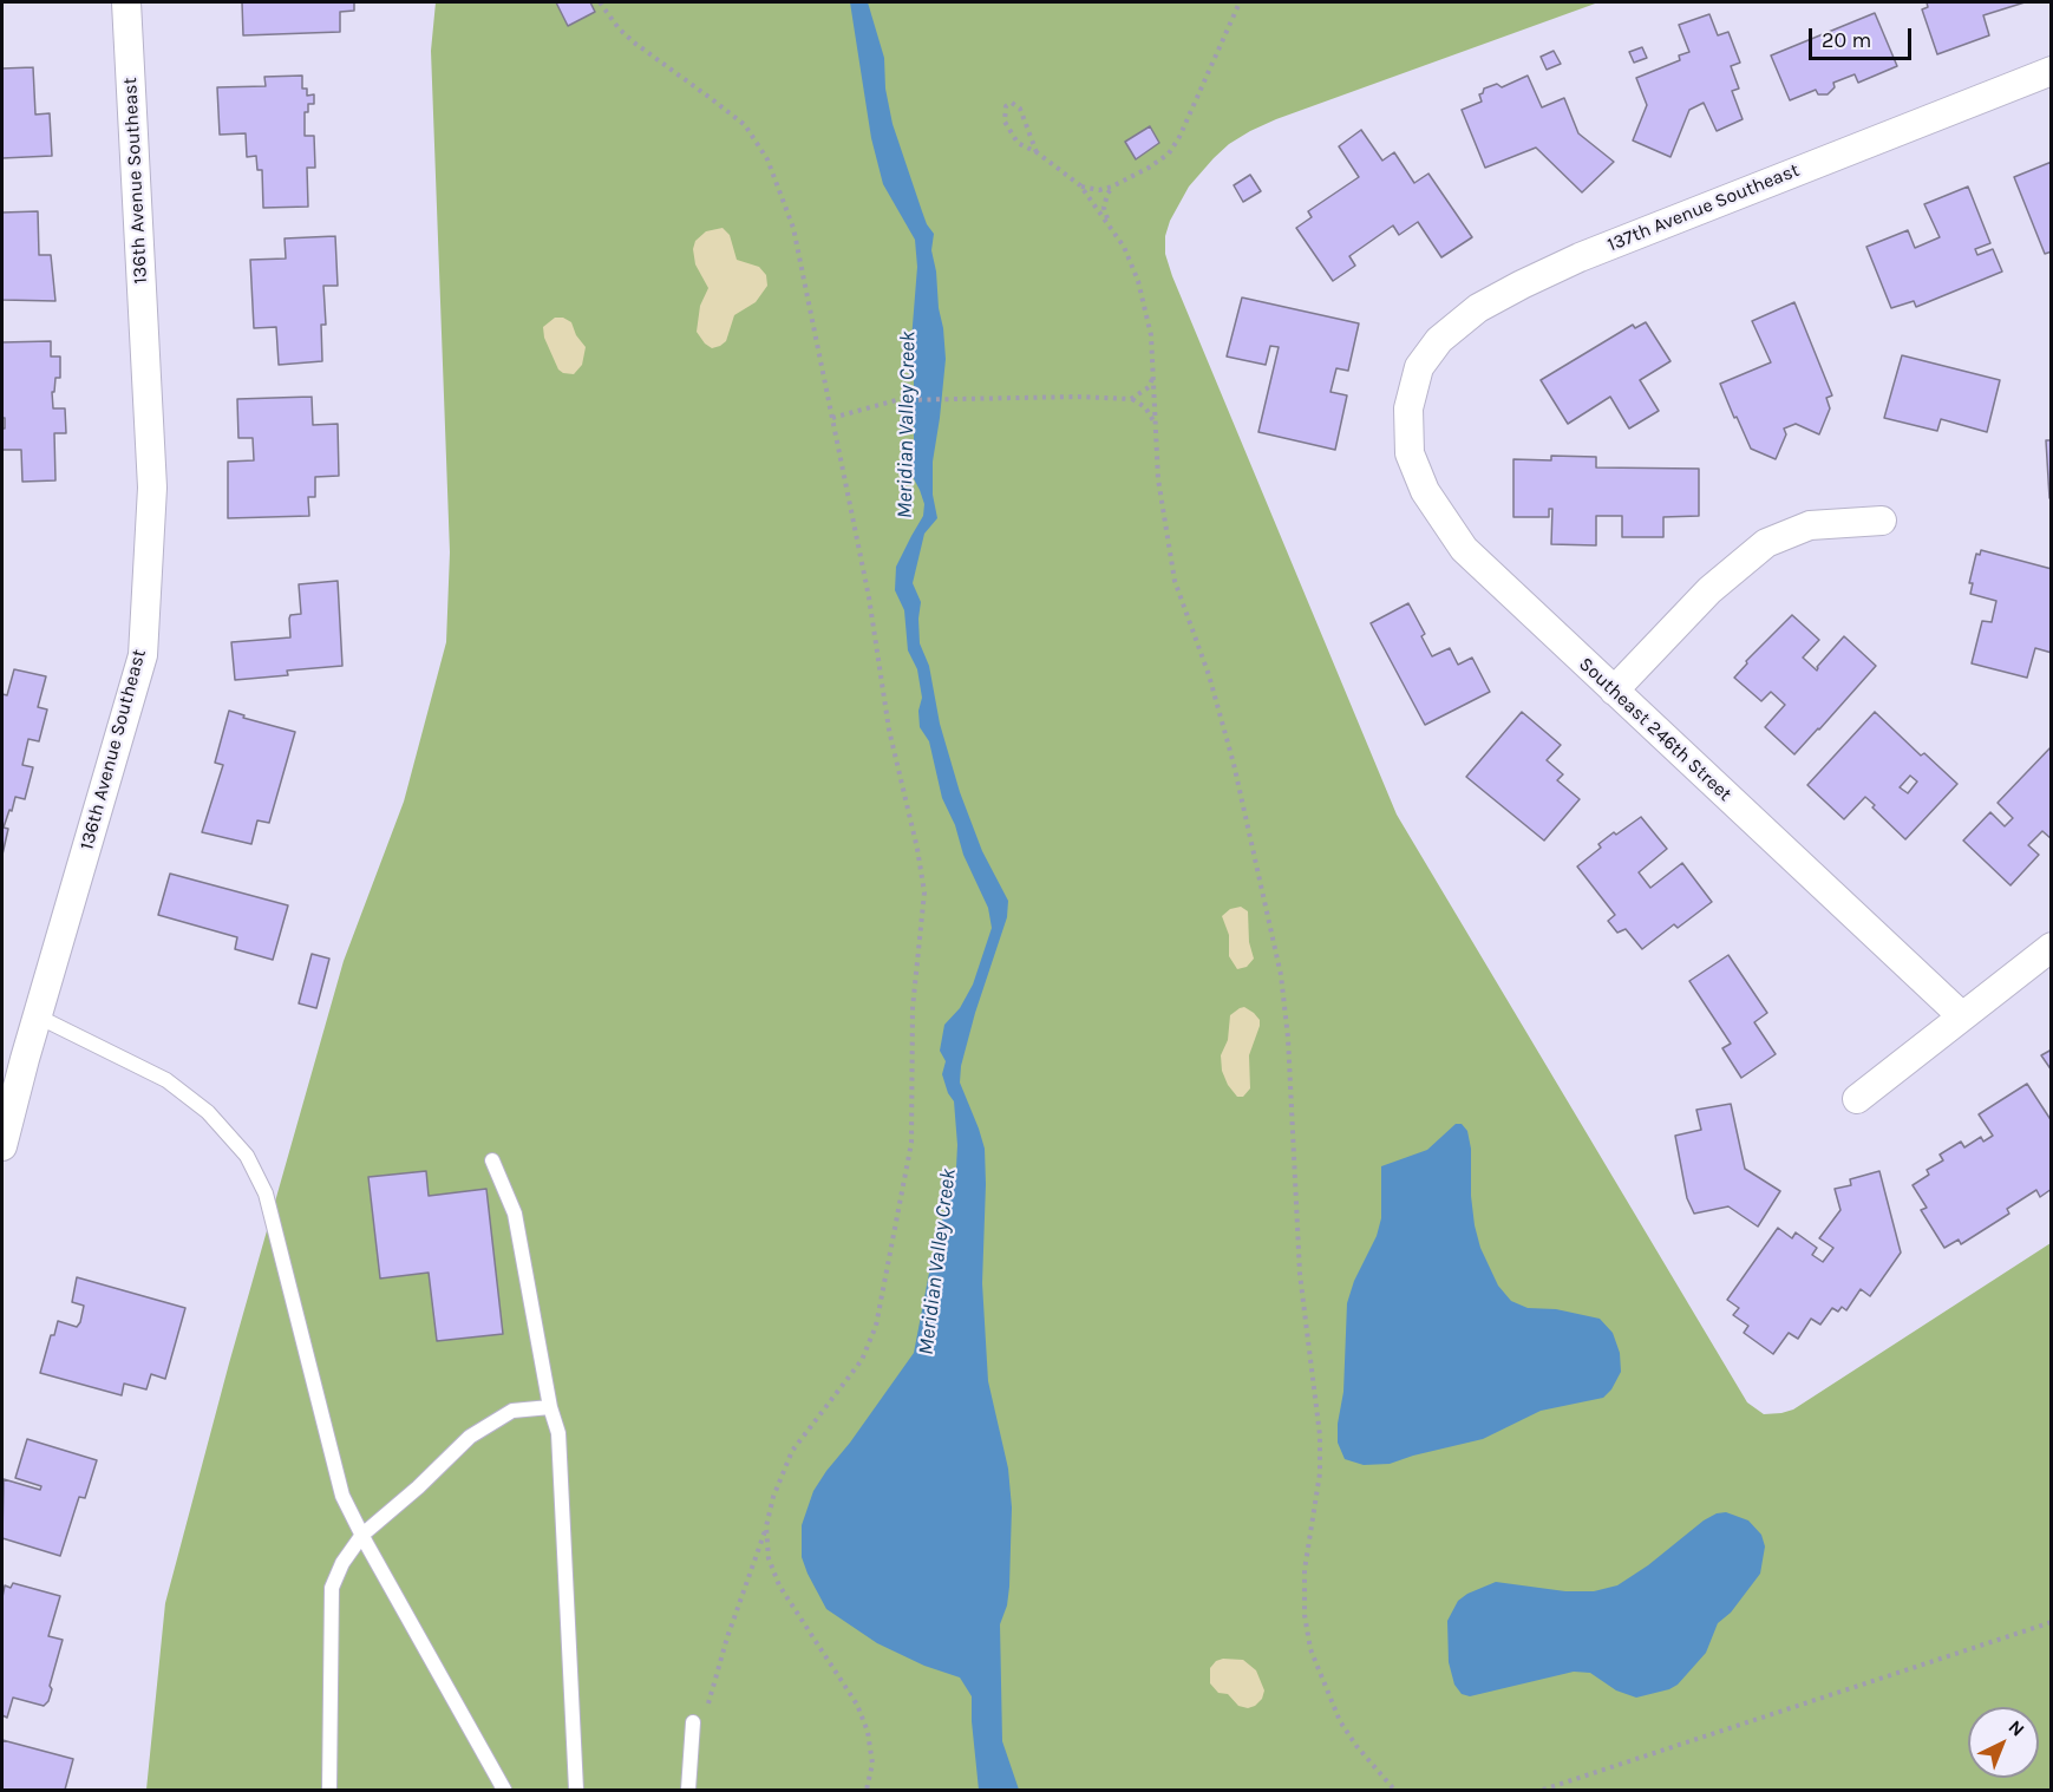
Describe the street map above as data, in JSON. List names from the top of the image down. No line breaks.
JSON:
{"streets":{"street":["136th Avenue Southeast","137th Avenue Southeast","Southeast 246th Street"]},"crossings":[["137th Avenue Southeast","Southeast 246th Street"]],"water":["Meridian Valley Creek"],"scale_bar":"20 m","north":"top right"}
